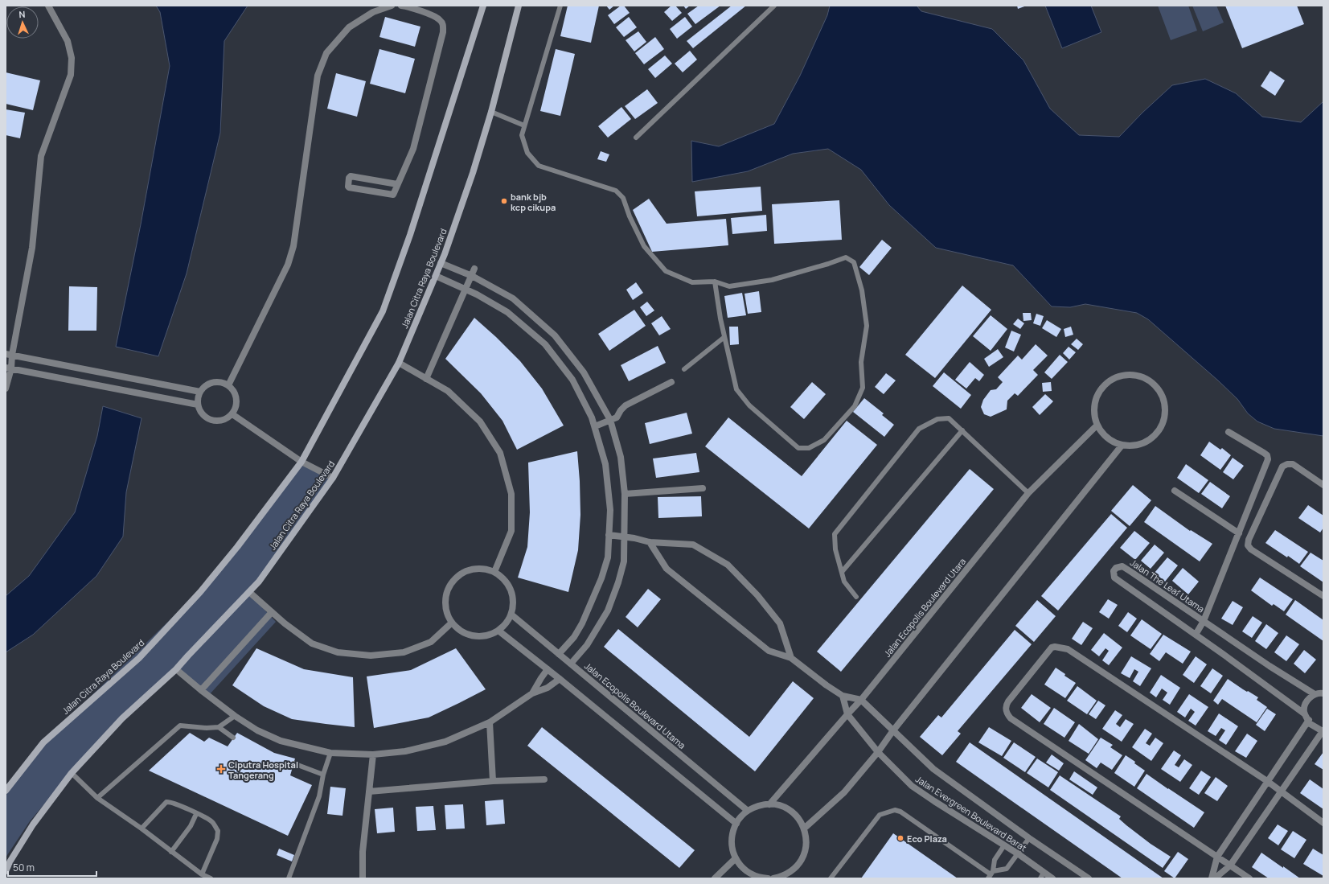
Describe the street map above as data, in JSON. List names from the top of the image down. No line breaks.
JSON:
{"streets":{"main road":["Jalan Citra Raya Boulevard"],"street":["Jalan The Leaf Utama","Jalan Ecopolis Boulevard Utara","Jalan Ecopolis Boulevard Utama","Jalan Evergreen Boulevard Barat"]},"crossings":[["Jalan Ecopolis Boulevard Utara","Jalan Evergreen Boulevard Barat"]],"places":{"other":["bank bjb kcp cikupa","Eco Plaza"],"health":["Ciputra Hospital Tangerang"]},"scale_bar":"50 m","north":"top"}
